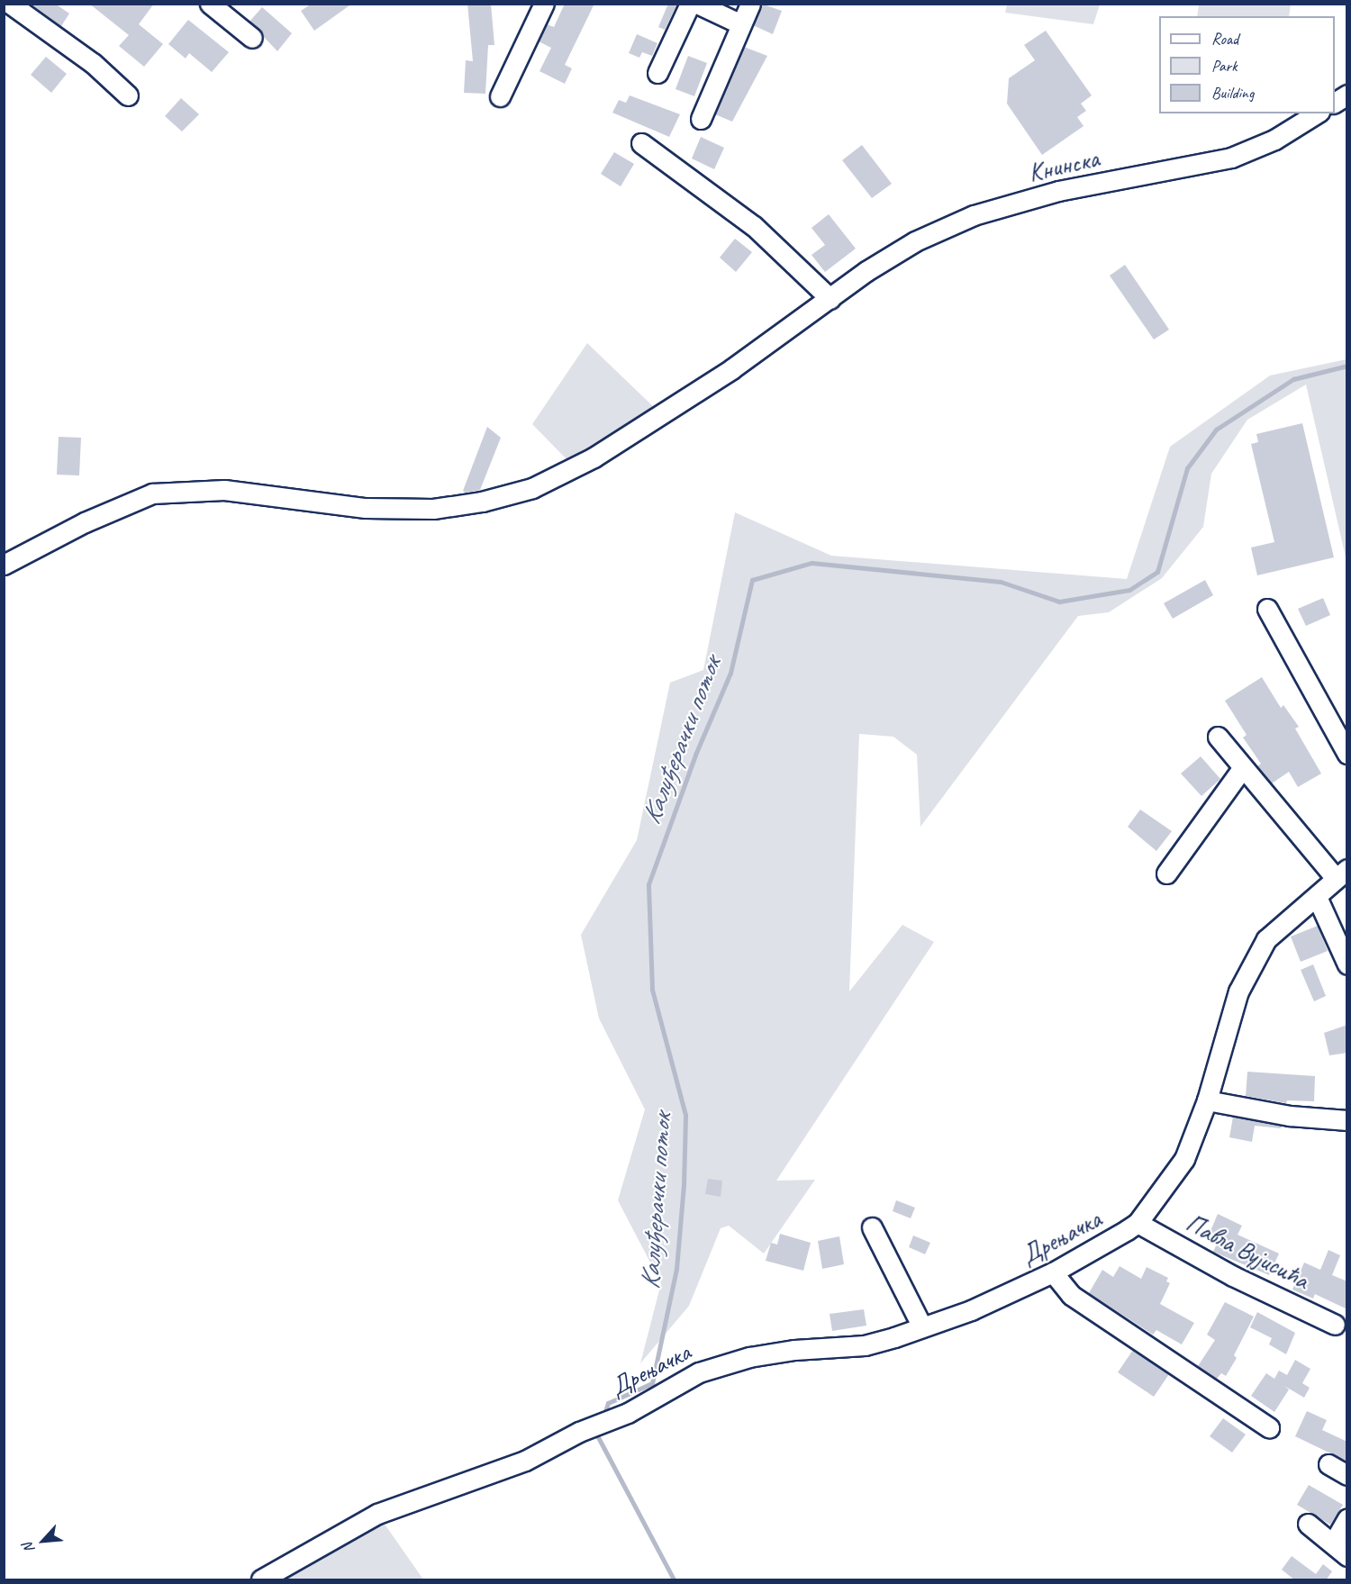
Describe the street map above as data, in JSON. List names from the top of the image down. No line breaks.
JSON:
{"streets":{"street":["Книнска","Дрењачка","Павла Вујисића"]},"crossings":[["Дрењачка","Павла Вујисића"]],"water":["Калуђерачки поток"],"legend":["Road","Park","Building"],"north":"bottom left"}
